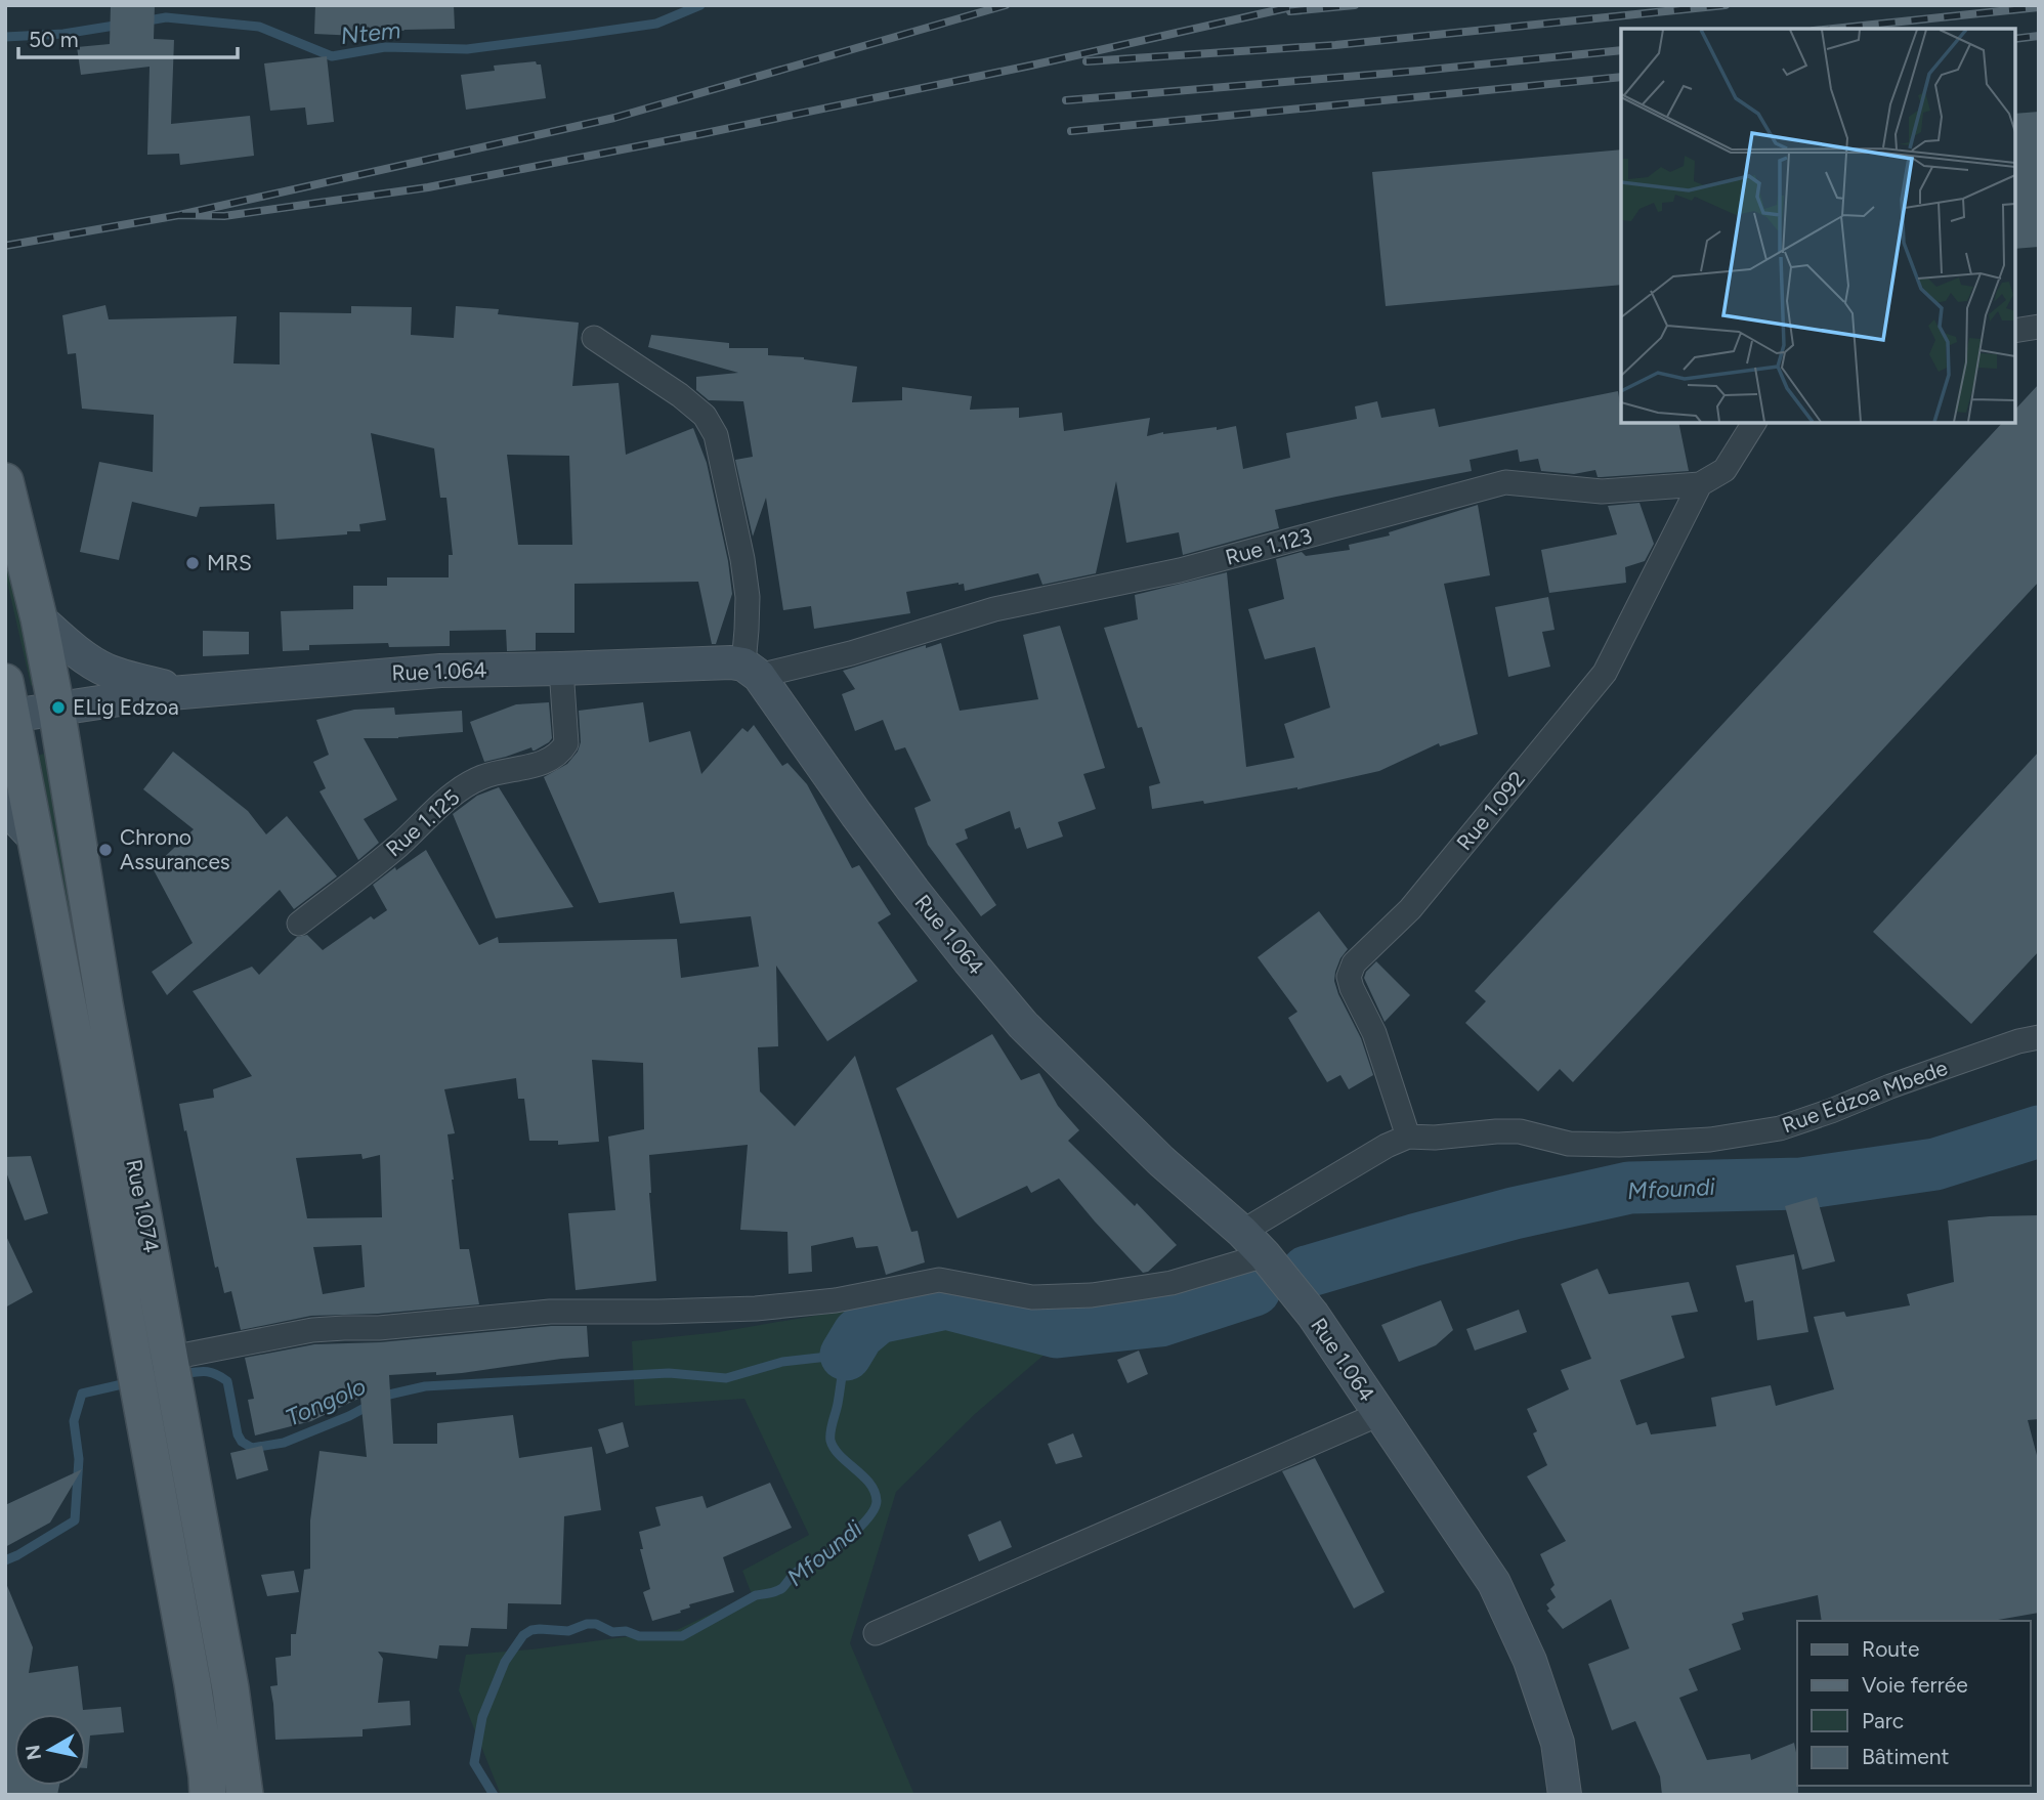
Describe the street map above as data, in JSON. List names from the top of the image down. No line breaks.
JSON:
{"streets":{"main road":["Rue 1.064","Rue 1.074"],"street":["Rue 1.123","Rue 1.092","Rue 1.125","Rue Edzoa Mbede"]},"crossings":[["Rue 1.123","Rue 1.064"],["Rue 1.123","Rue 1.092"],["Rue 1.064","Rue 1.125"],["Rue 1.064","Rue Edzoa Mbede"],["Rue 1.064","Rue 1.074"],["Rue 1.092","Rue Edzoa Mbede"]],"water":["Ntem","Mfoundi","Tongolo"],"places":["MRS","ELig Edzoa","Chrono Assurances"],"legend":["Route","Voie ferrée","Parc","Bâtiment"],"scale_bar":"50 m","north":"left"}
